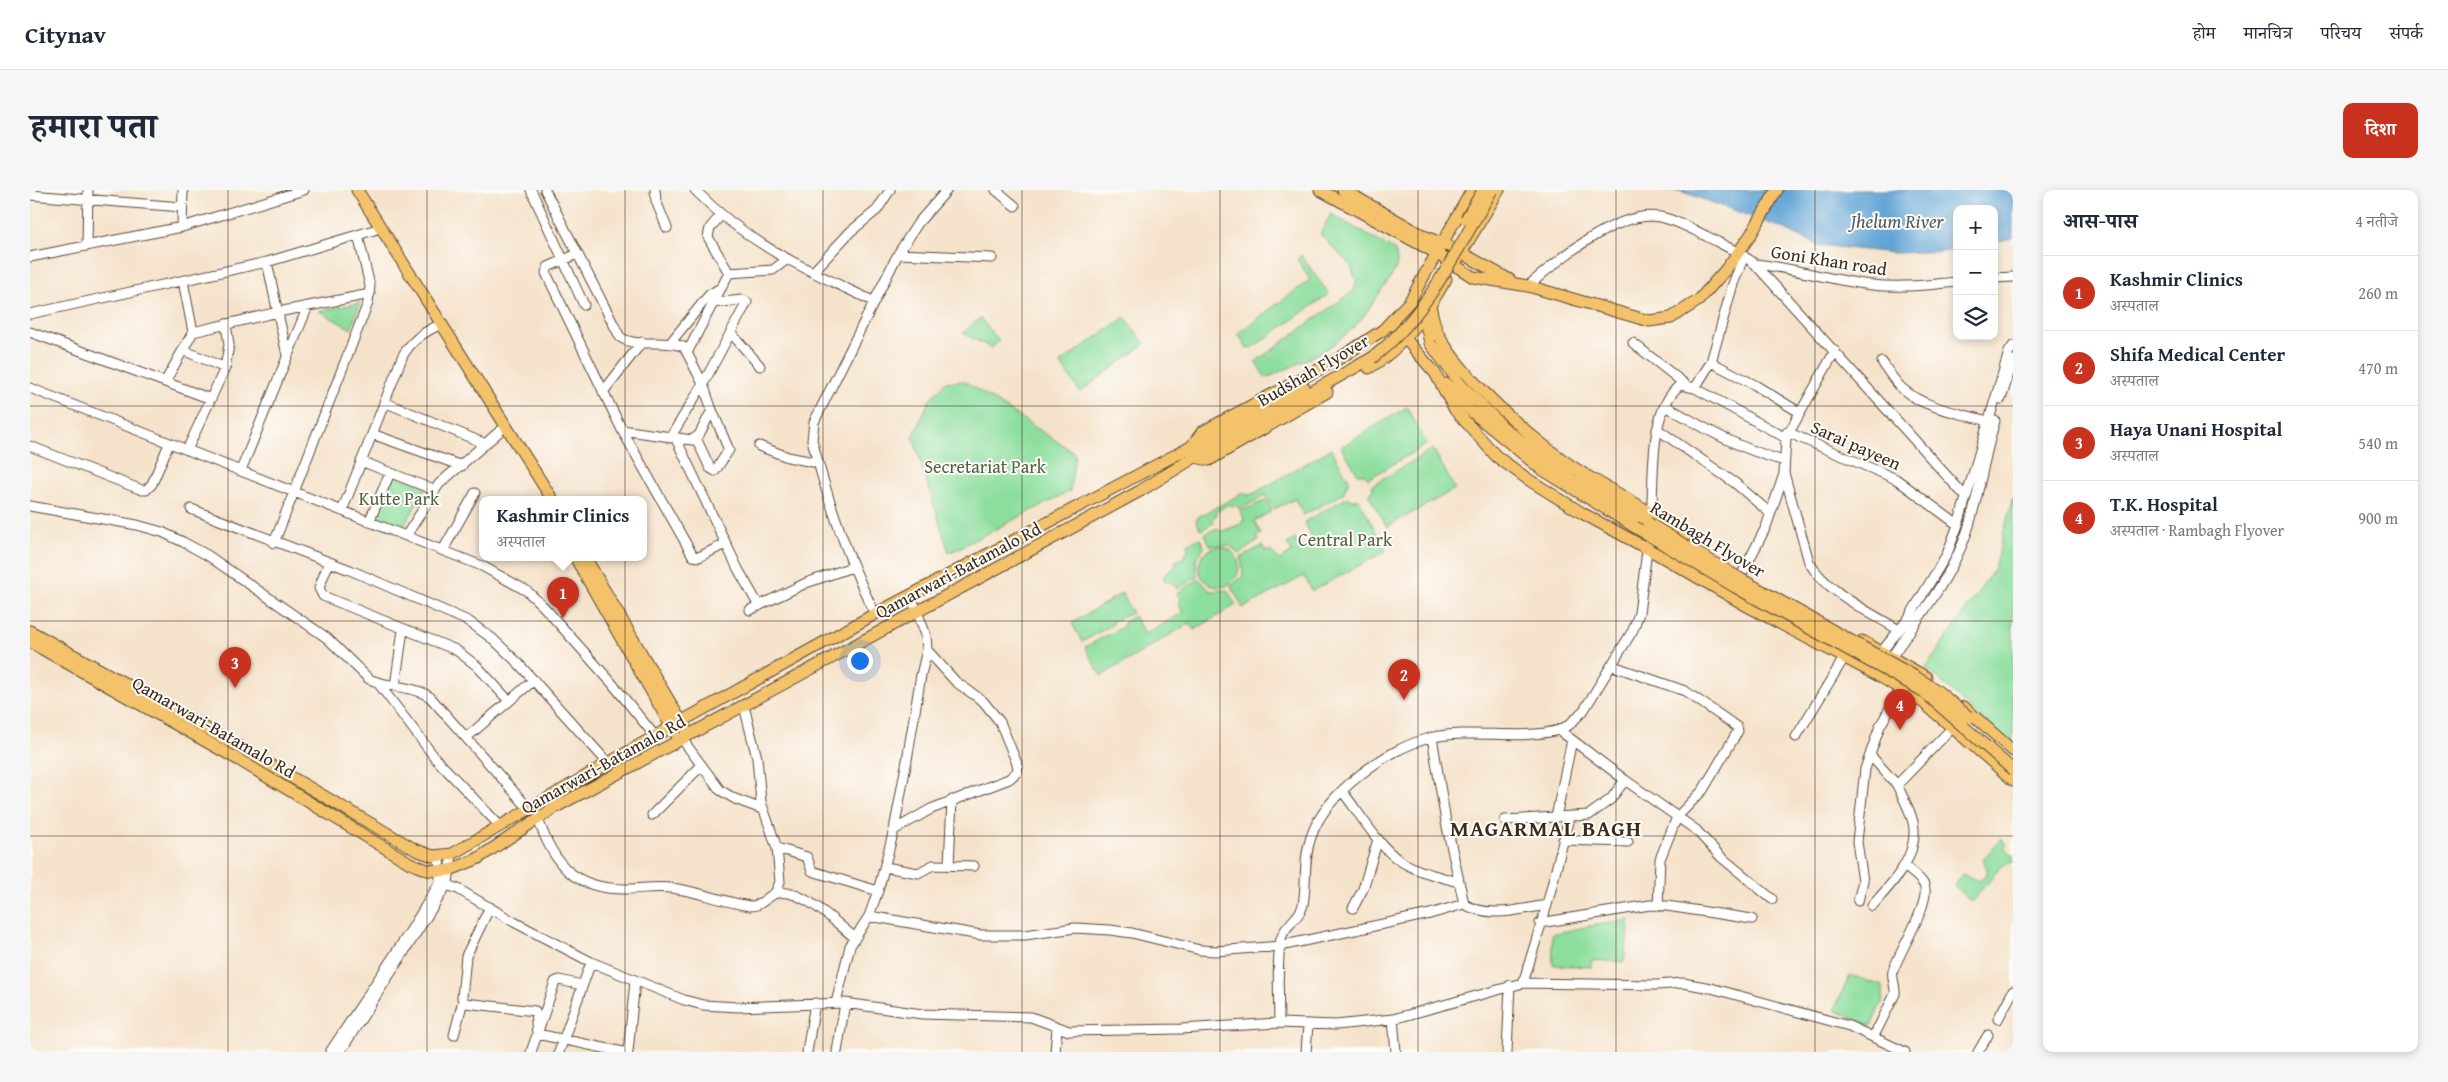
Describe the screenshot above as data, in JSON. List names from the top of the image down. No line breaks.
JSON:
{"streets":{"main road":["Budshah Flyover","Rambagh Flyover","Qamarwari-Batamalo Rd"],"street":["Goni Khan road","Sarai payeen"]},"crossings":[["Budshah Flyover","Qamarwari-Batamalo Rd"]],"districts":["MAGARMAL BAGH"],"water":["Jhelum River"],"parks":["Secretariat Park","Kutte Park","Central Park"],"page":{"header":"Citynav","nav":["होम","मानचित्र","परिचय","संपर्क"],"title":"हमारा पता","buttons":"दिशा","heading":["आस-पास","4 नतीजे"],"map_buttons":["+","−"],"list":[{"mark":"1","name":"Kashmir Clinics","note":"अस्पताल","value":"260 m"},{"mark":"2","name":"Shifa Medical Center","note":"अस्पताल","value":"470 m"},{"mark":"3","name":"Haya Unani Hospital","note":"अस्पताल","value":"540 m"},{"mark":"4","name":"T.K. Hospital","note":"अस्पताल · Rambagh Flyover","value":"900 m"}],"popup":["Kashmir Clinics","अस्पताल"],"pins":["1","3","2","4"]}}
